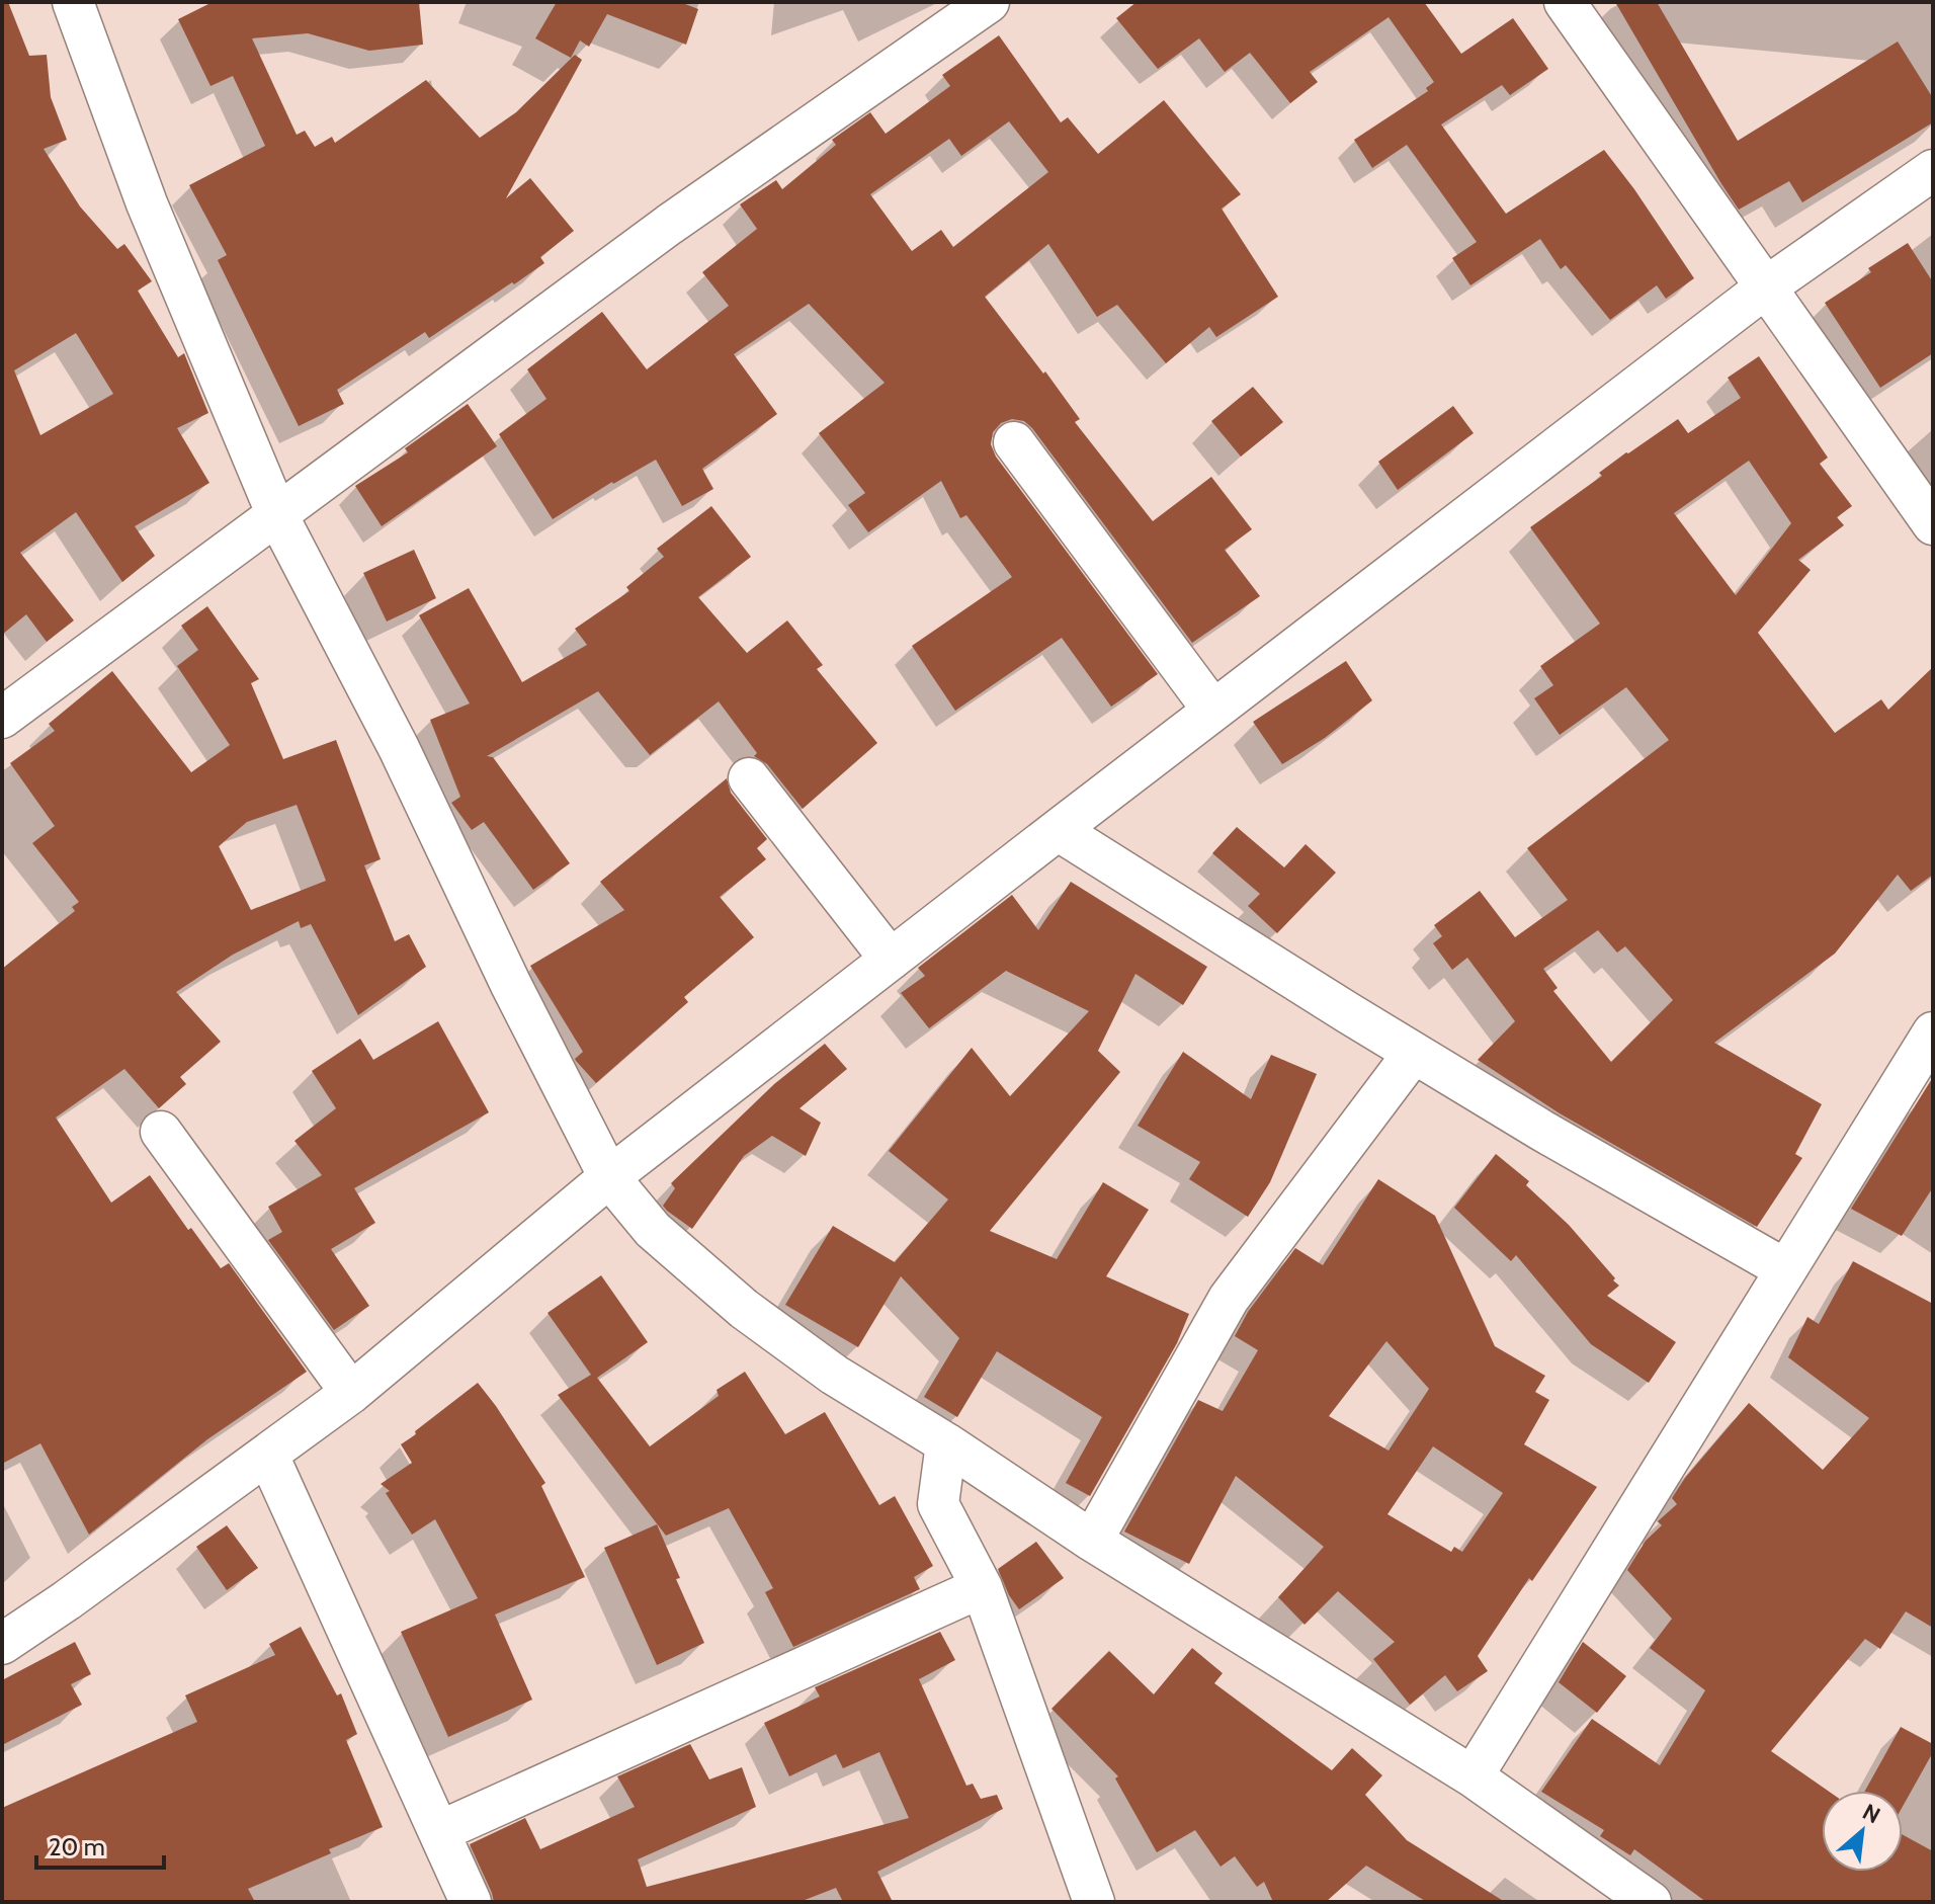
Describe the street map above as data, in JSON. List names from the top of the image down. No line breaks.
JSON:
{"scale_bar":"20 m","north":"top right"}
